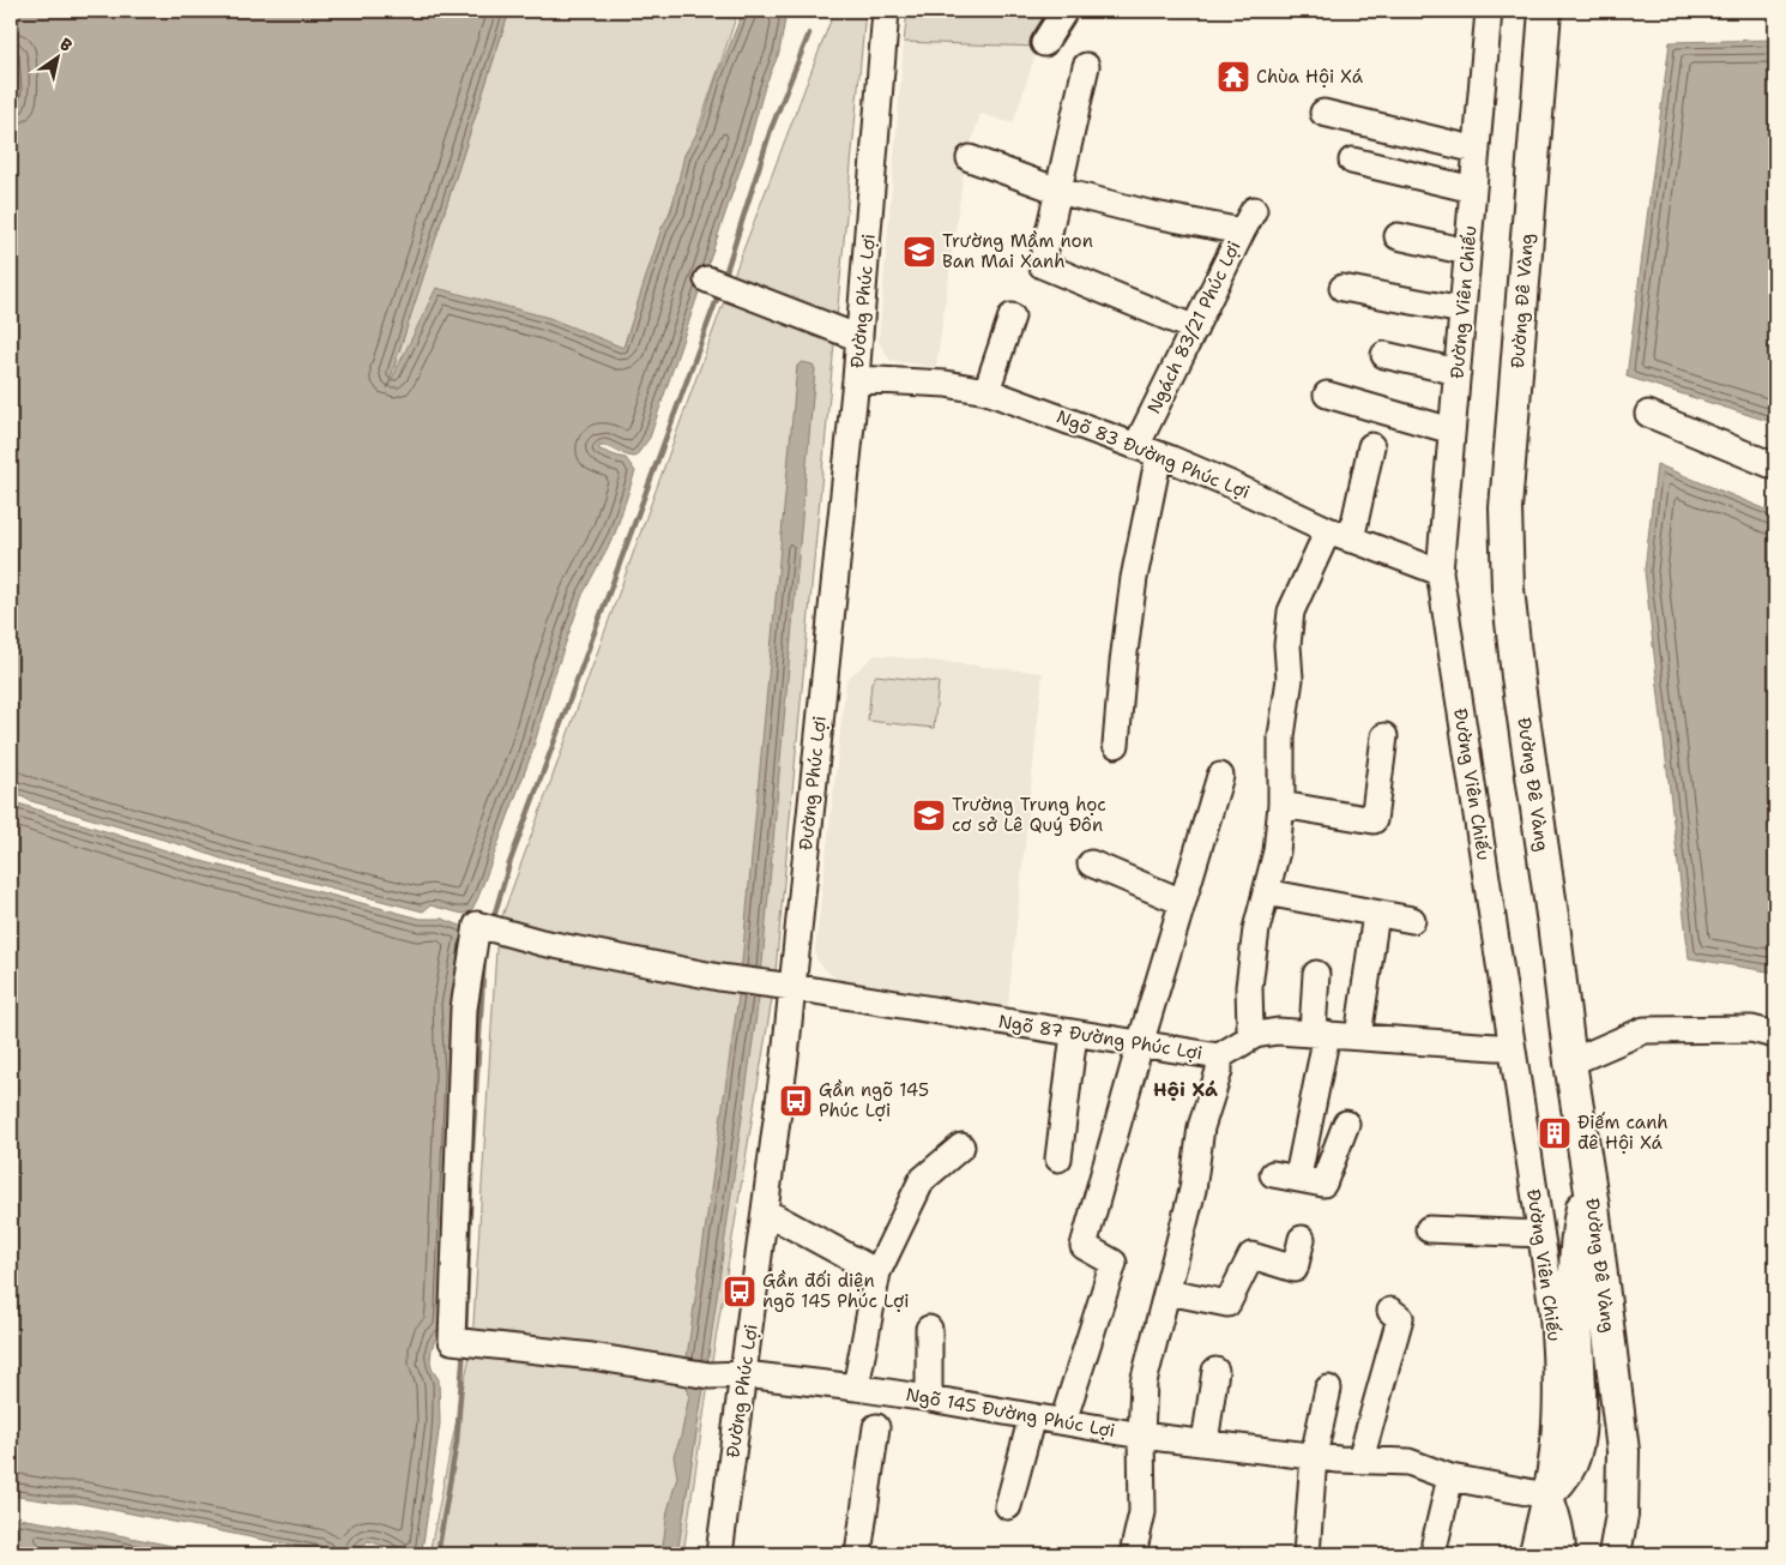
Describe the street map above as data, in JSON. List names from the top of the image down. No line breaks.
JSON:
{"streets":{"main road":["Đường Đê Vàng"],"street":["Đường Phúc Lợi","Đường Viên Chiếu","Ngách 83/21 Phúc Lợi","Ngõ 83 Đường Phúc Lợi","Ngõ 87 Đường Phúc Lợi","Ngõ 145 Đường Phúc Lợi"]},"crossings":[["Đường Phúc Lợi","Ngõ 83 Đường Phúc Lợi"],["Đường Phúc Lợi","Ngõ 87 Đường Phúc Lợi"],["Đường Phúc Lợi","Ngõ 145 Đường Phúc Lợi"],["Đường Viên Chiếu","Ngõ 83 Đường Phúc Lợi"],["Đường Viên Chiếu","Ngõ 87 Đường Phúc Lợi"],["Đường Viên Chiếu","Ngõ 145 Đường Phúc Lợi"],["Ngách 83/21 Phúc Lợi","Ngõ 83 Đường Phúc Lợi"],["Ngõ 87 Đường Phúc Lợi","Ngõ 145 Đường Phúc Lợi"]],"districts":["Hội Xá"],"places":{"temple":["Chùa Hội Xá"],"school or university":["Trường Mầm non Ban Mai Xanh","Trường Trung học cơ sở Lê Quý Đôn"],"bus stop":["Gần ngõ 145 Phúc Lợi","Gần đối diện ngõ 145 Phúc Lợi"],"building":["Điếm canh đê Hội Xá"]},"north":"top right"}
